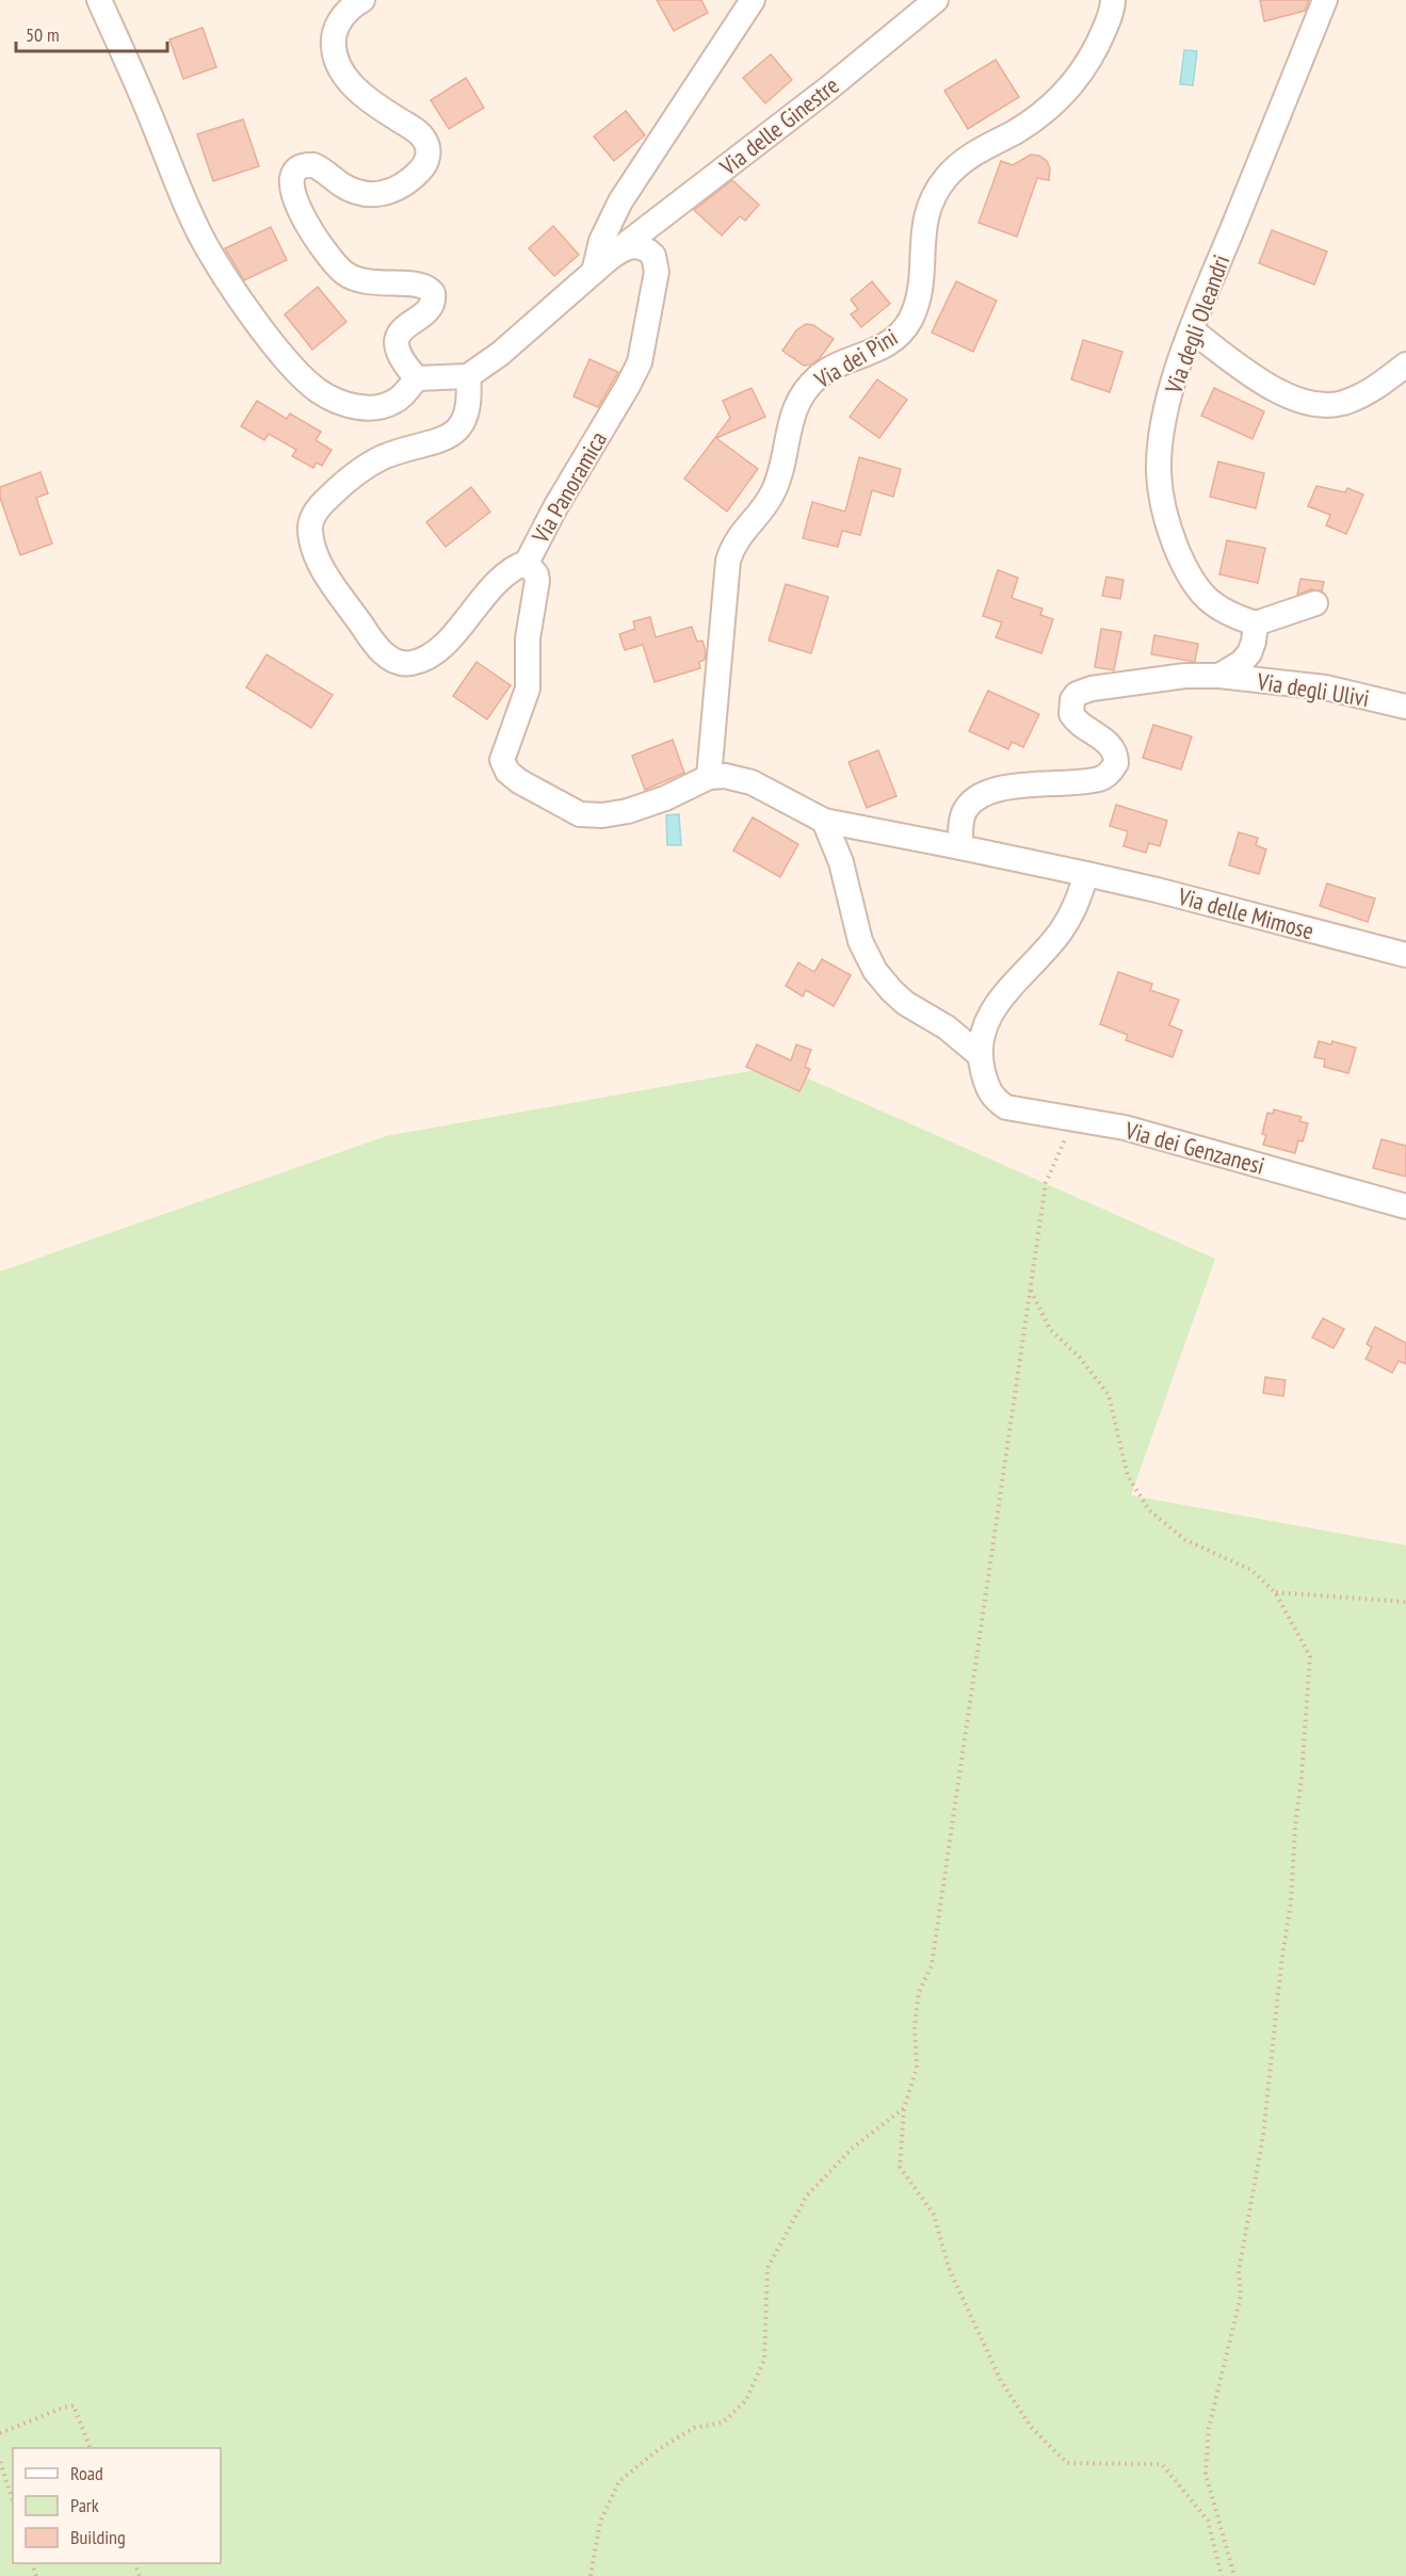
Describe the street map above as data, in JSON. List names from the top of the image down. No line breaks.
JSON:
{"streets":{"street":["Via delle Ginestre","Via degli Oleandri","Via dei Pini","Via Panoramica","Via degli Ulivi","Via delle Mimose","Via dei Genzanesi"]},"crossings":[["Via delle Ginestre","Via Panoramica"],["Via dei Pini","Via Panoramica"],["Via Panoramica","Via degli Ulivi"],["Via Panoramica","Via delle Mimose"],["Via degli Ulivi","Via delle Mimose"]],"legend":["Road","Park","Building"],"scale_bar":"50 m"}
